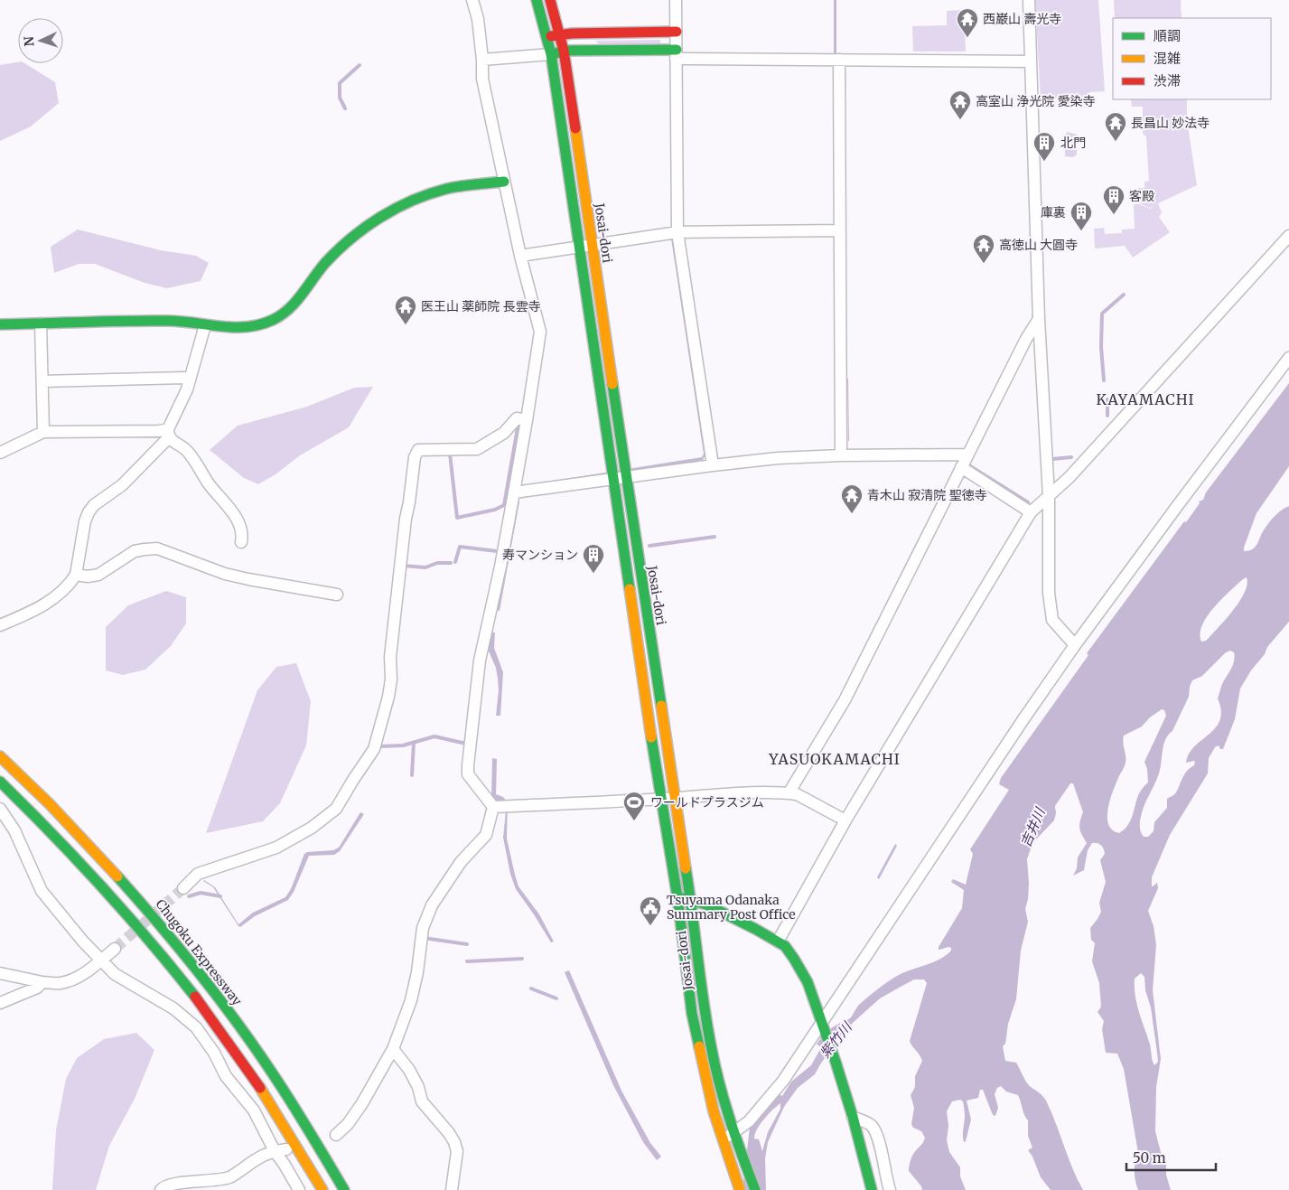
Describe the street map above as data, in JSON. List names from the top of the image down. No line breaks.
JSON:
{"streets":{"main road":["Josai-dori","Chugoku Expressway"]},"districts":["KAYAMACHI","YASUOKAMACHI"],"water":["吉井川","紫竹川"],"places":{"temple":["西巌山 壽光寺","高室山 浄光院 愛染寺","長昌山 妙法寺","高徳山 大圓寺","医王山 薬師院 長雲寺","青木山 寂清院 聖徳寺"],"building":["北門","客殿","庫裏","寿マンション"],"sports":["ワールドプラスジム"],"public building":["Tsuyama Odanaka Summary Post Office"]},"legend":["順調","混雑","渋滞"],"scale_bar":"50 m","north":"left"}
